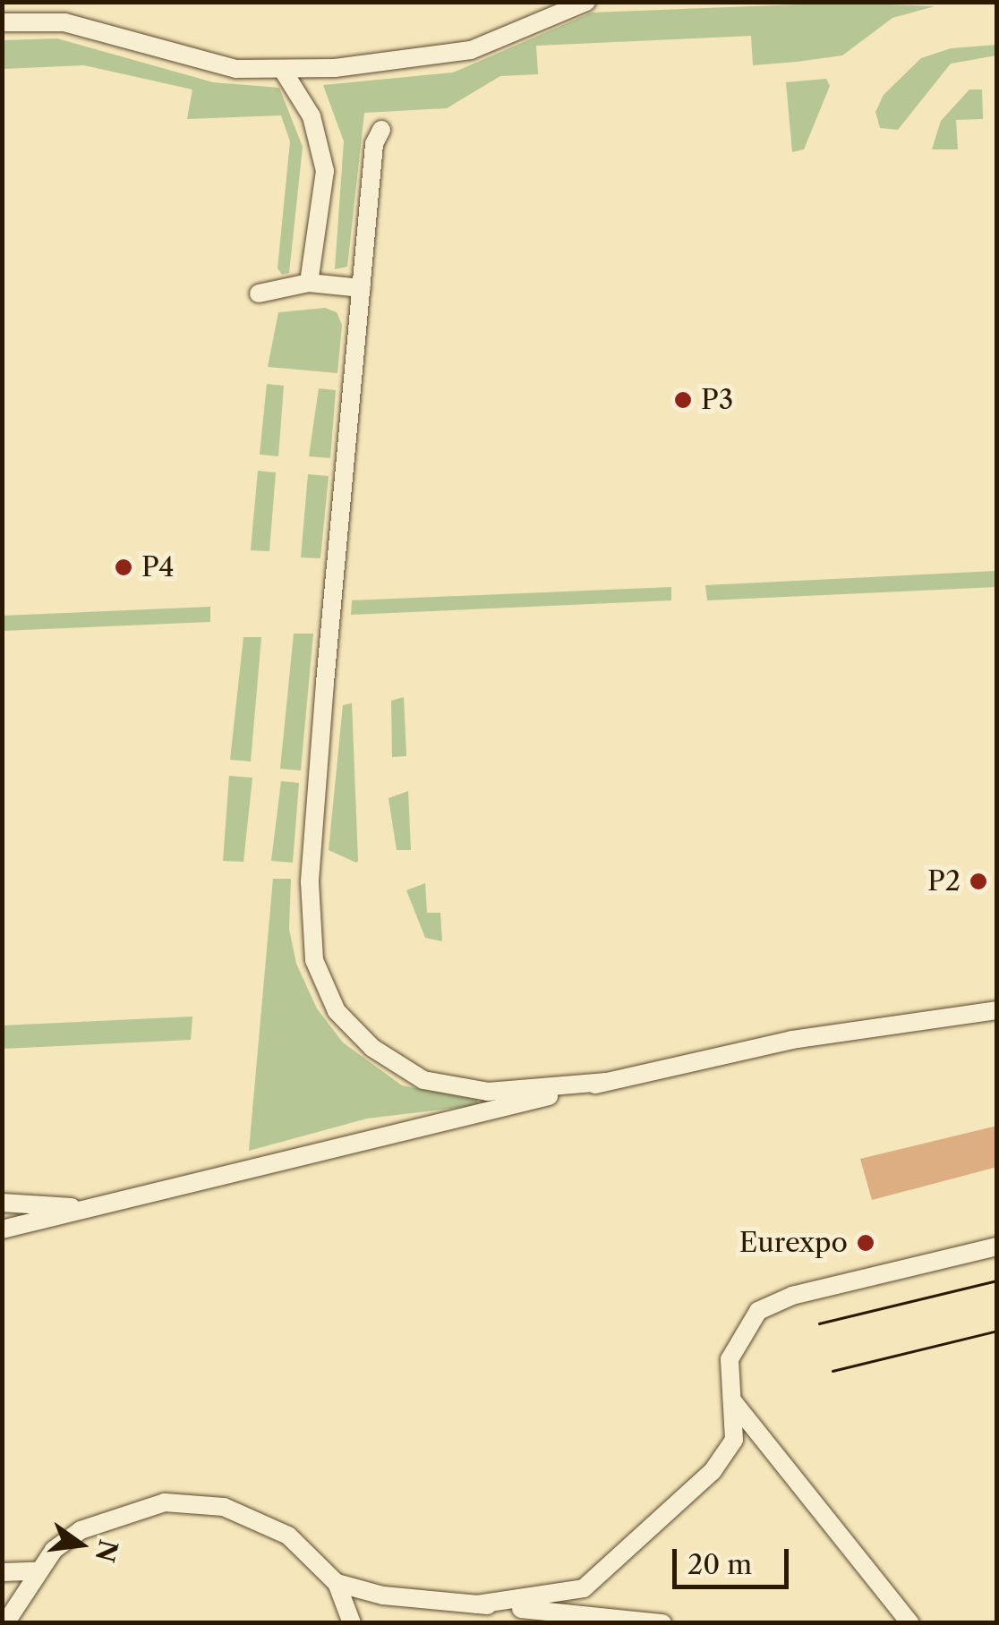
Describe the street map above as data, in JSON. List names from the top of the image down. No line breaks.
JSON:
{"places":["P3","P4","P2","Eurexpo"],"scale_bar":"20 m","north":"right"}
